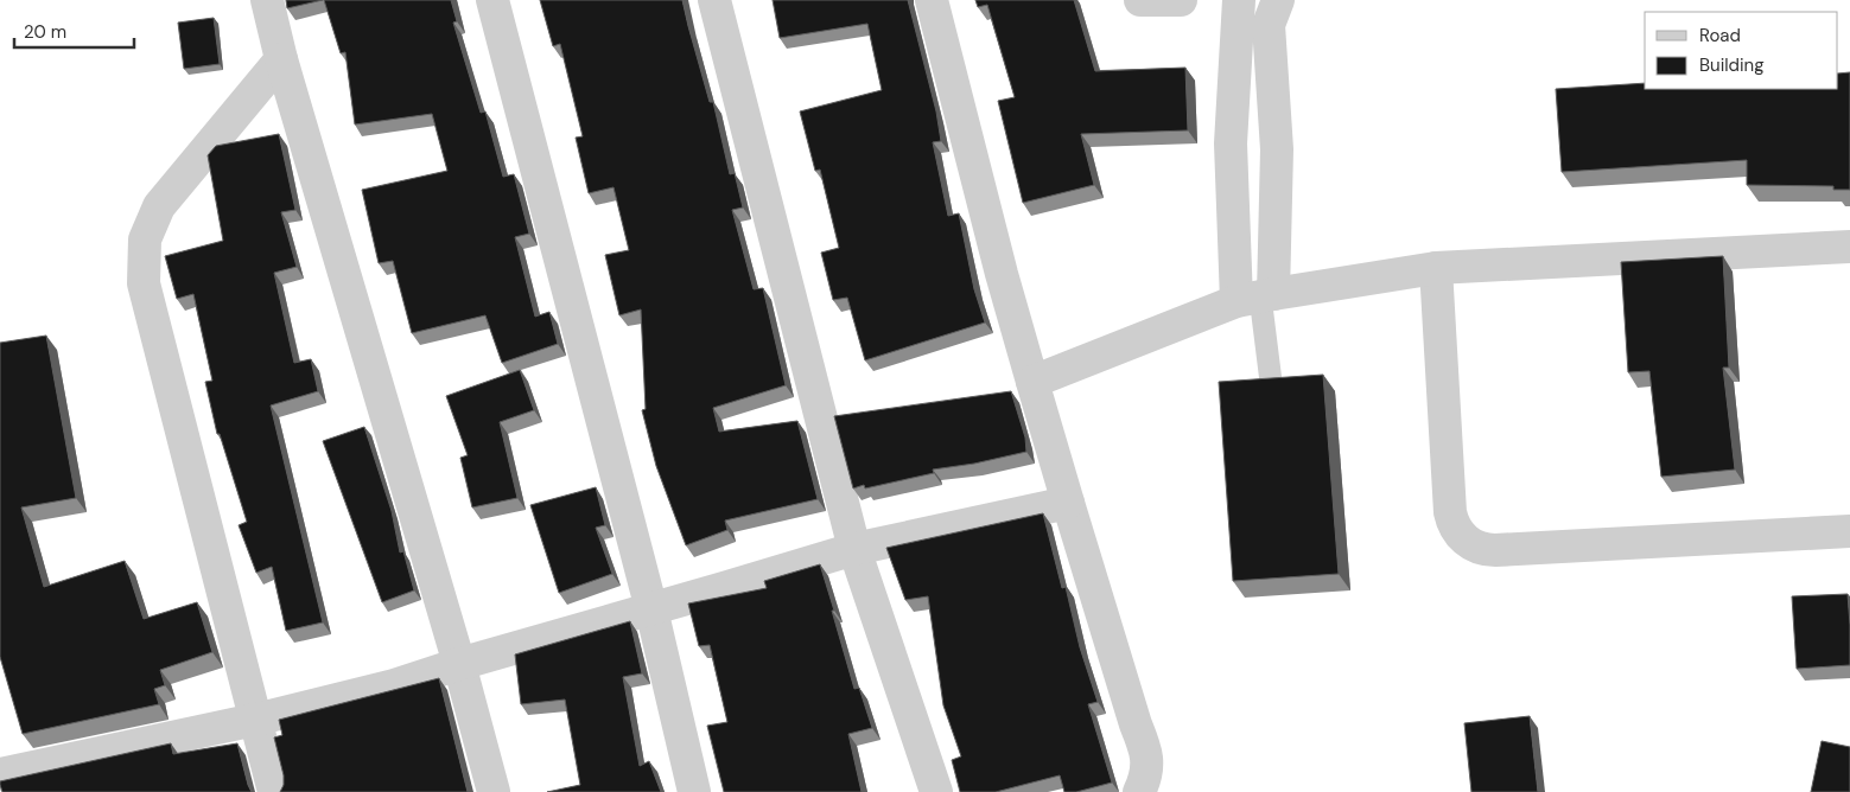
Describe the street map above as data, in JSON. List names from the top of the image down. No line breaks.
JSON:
{"legend":["Road","Building"],"scale_bar":"20 m"}
